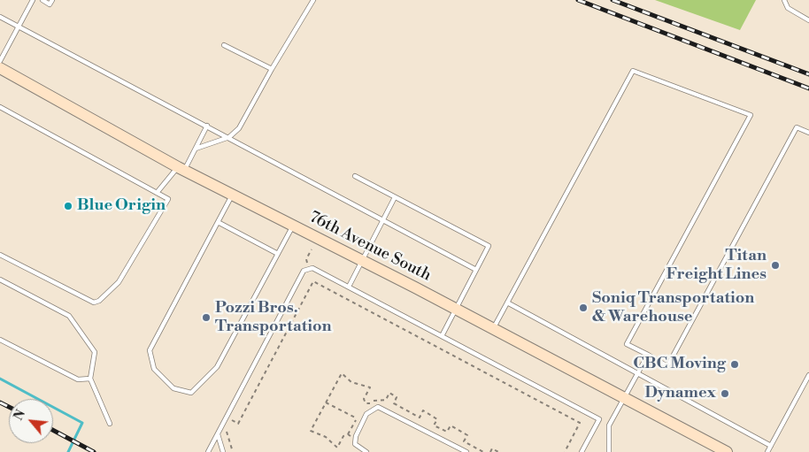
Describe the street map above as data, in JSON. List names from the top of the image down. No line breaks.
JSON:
{"streets":{"street":["76th Avenue South"]},"places":["Blue Origin","Titan Freight Lines","Soniq Transportation & Warehouse","Pozzi Bros. Transportation","CBC Moving","Dynamex"],"north":"top left"}
